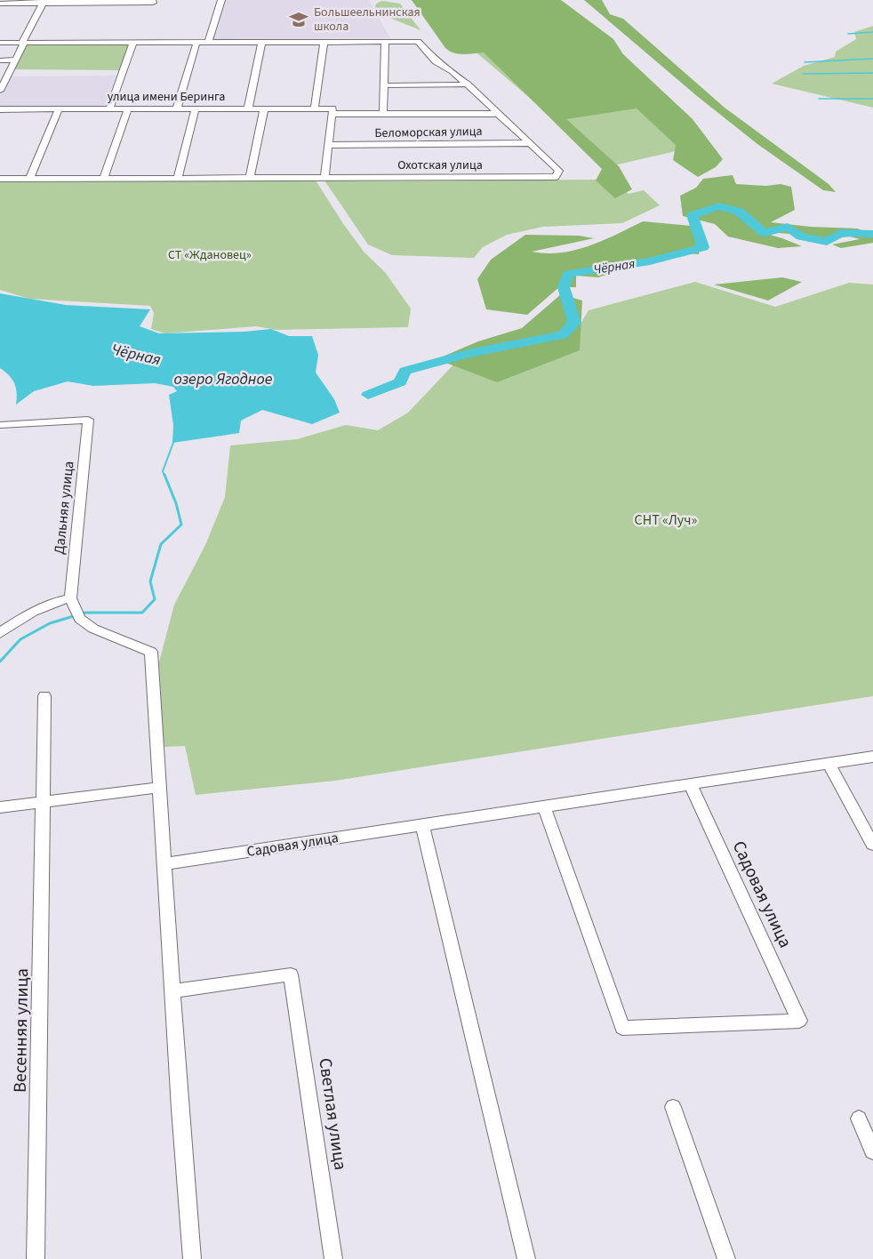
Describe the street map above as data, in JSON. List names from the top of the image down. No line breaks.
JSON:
{"streets":{"street":["улица имени Беринга","Беломорская улица","Охотская улица","Дальняя улица","Садовая улица","Весенняя улица","Светлая улица"]},"crossings":[["Беломорская улица","Охотская улица"]],"water":["Чёрная","озеро Ягодное"],"parks":["СТ «Ждановец»","СНТ «Луч»"],"places":{"school or university":["Большеельнинская школа"]}}
